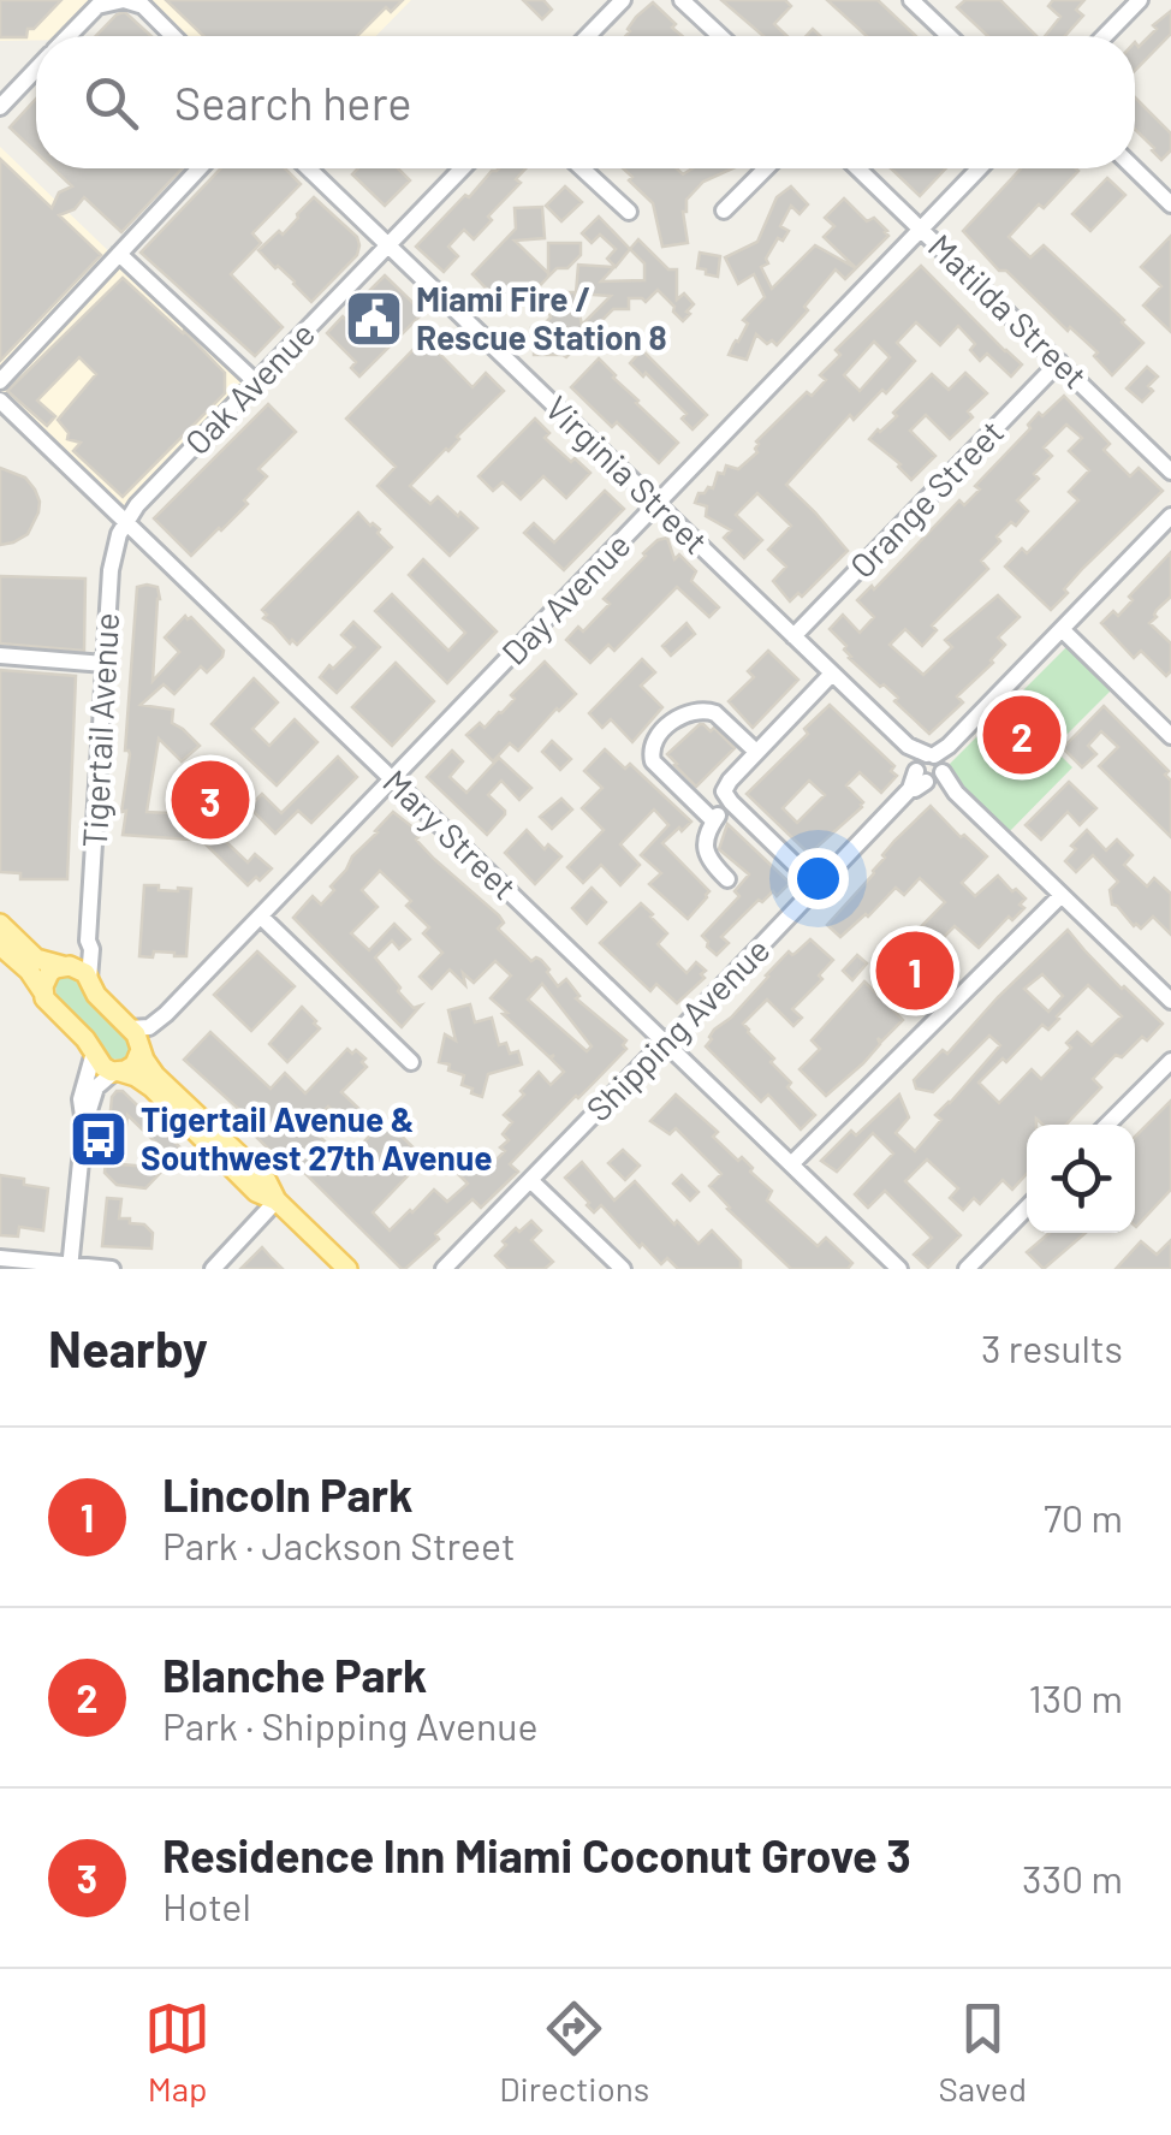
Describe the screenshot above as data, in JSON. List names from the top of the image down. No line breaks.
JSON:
{"streets":{"street":["Matilda Street","Oak Avenue","Virginia Street","Orange Street","Day Avenue","Tigertail Avenue","Mary Street","Shipping Avenue"]},"crossings":[["Matilda Street","Orange Street"],["Matilda Street","Day Avenue"],["Oak Avenue","Virginia Street"],["Oak Avenue","Tigertail Avenue"],["Oak Avenue","Mary Street"],["Virginia Street","Orange Street"],["Virginia Street","Day Avenue"],["Virginia Street","Shipping Avenue"],["Day Avenue","Mary Street"],["Tigertail Avenue","Mary Street"],["Mary Street","Shipping Avenue"]],"places":{"public building":["Miami Fire / Rescue Station 8"],"bus stop":["Tigertail Avenue & Southwest 27th Avenue"]},"page":{"search":"Search here","pins":["2","3","1"],"heading":["Nearby","3 results"],"list":[{"mark":"1","name":"Lincoln Park","note":"Park · Jackson Street","value":"70 m"},{"mark":"2","name":"Blanche Park","note":"Park · Shipping Avenue","value":"130 m"},{"mark":"3","name":"Residence Inn Miami Coconut Grove 3","note":"Hotel","value":"330 m"}],"nav":["Map","Directions","Saved"]}}
